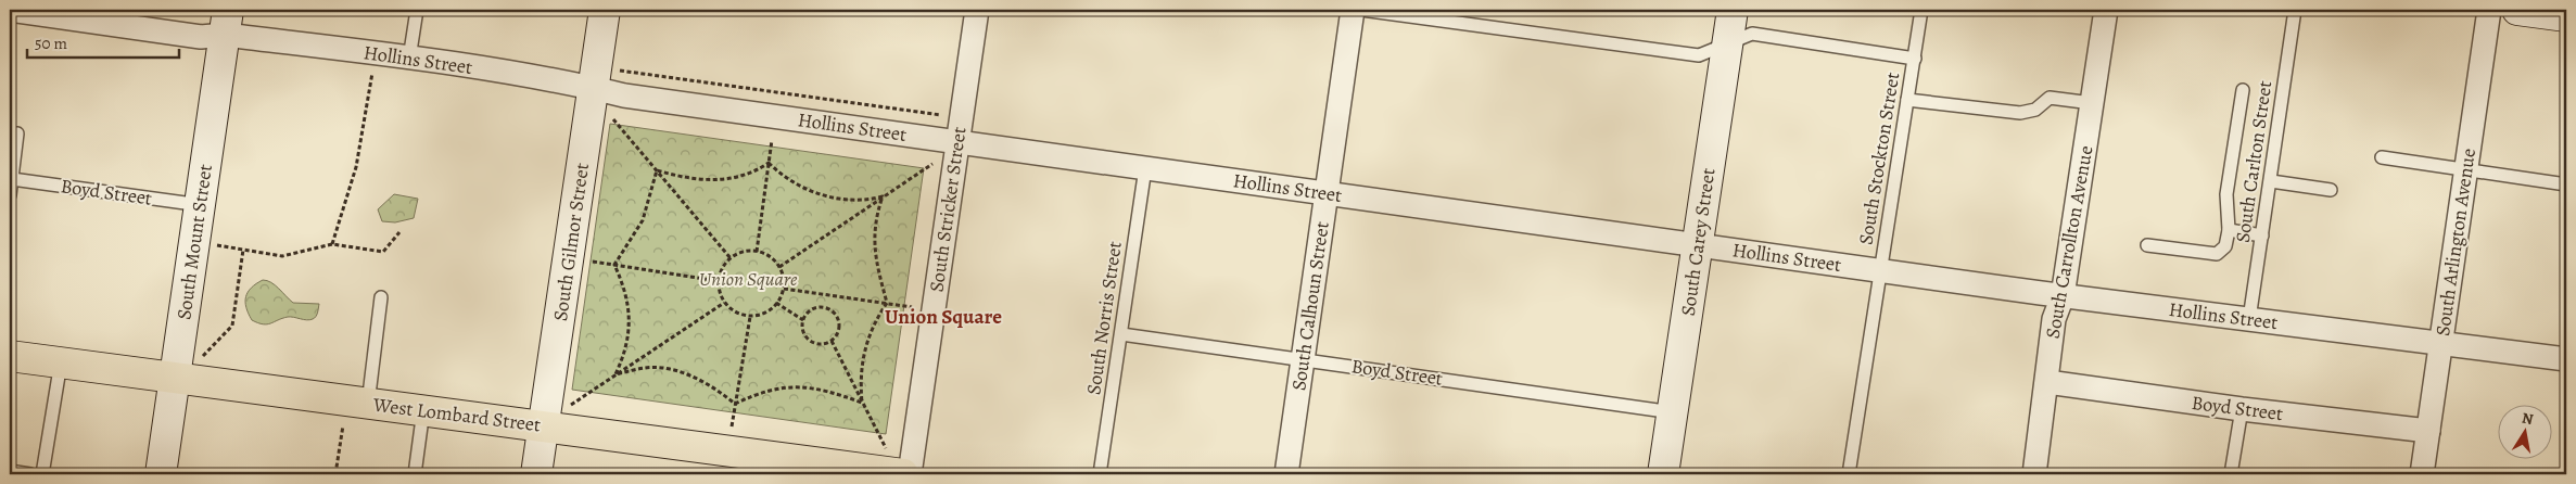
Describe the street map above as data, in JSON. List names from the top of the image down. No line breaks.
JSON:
{"streets":{"main road":["West Lombard Street"],"street":["Hollins Street","Boyd Street","South Stricker Street","South Mount Street","South Gilmor Street","South Carey Street","South Carrollton Avenue","South Arlington Avenue","South Calhoun Street"],"lane":["South Stockton Street","South Carlton Street","South Norris Street"]},"crossings":[["Hollins Street","South Stockton Street"],["Hollins Street","South Carlton Street"],["Hollins Street","South Stricker Street"],["Hollins Street","South Mount Street"],["Hollins Street","South Gilmor Street"],["Hollins Street","South Carey Street"],["Hollins Street","South Carrollton Avenue"],["Hollins Street","South Arlington Avenue"],["Hollins Street","South Calhoun Street"],["Hollins Street","South Norris Street"],["Boyd Street","South Mount Street"],["Boyd Street","South Carey Street"],["Boyd Street","South Carrollton Avenue"],["Boyd Street","South Arlington Avenue"],["Boyd Street","South Calhoun Street"],["Boyd Street","South Norris Street"],["South Mount Street","West Lombard Street"],["South Gilmor Street","West Lombard Street"]],"districts":["Union Square"],"parks":["Union Square"],"scale_bar":"50 m","north":"top"}
